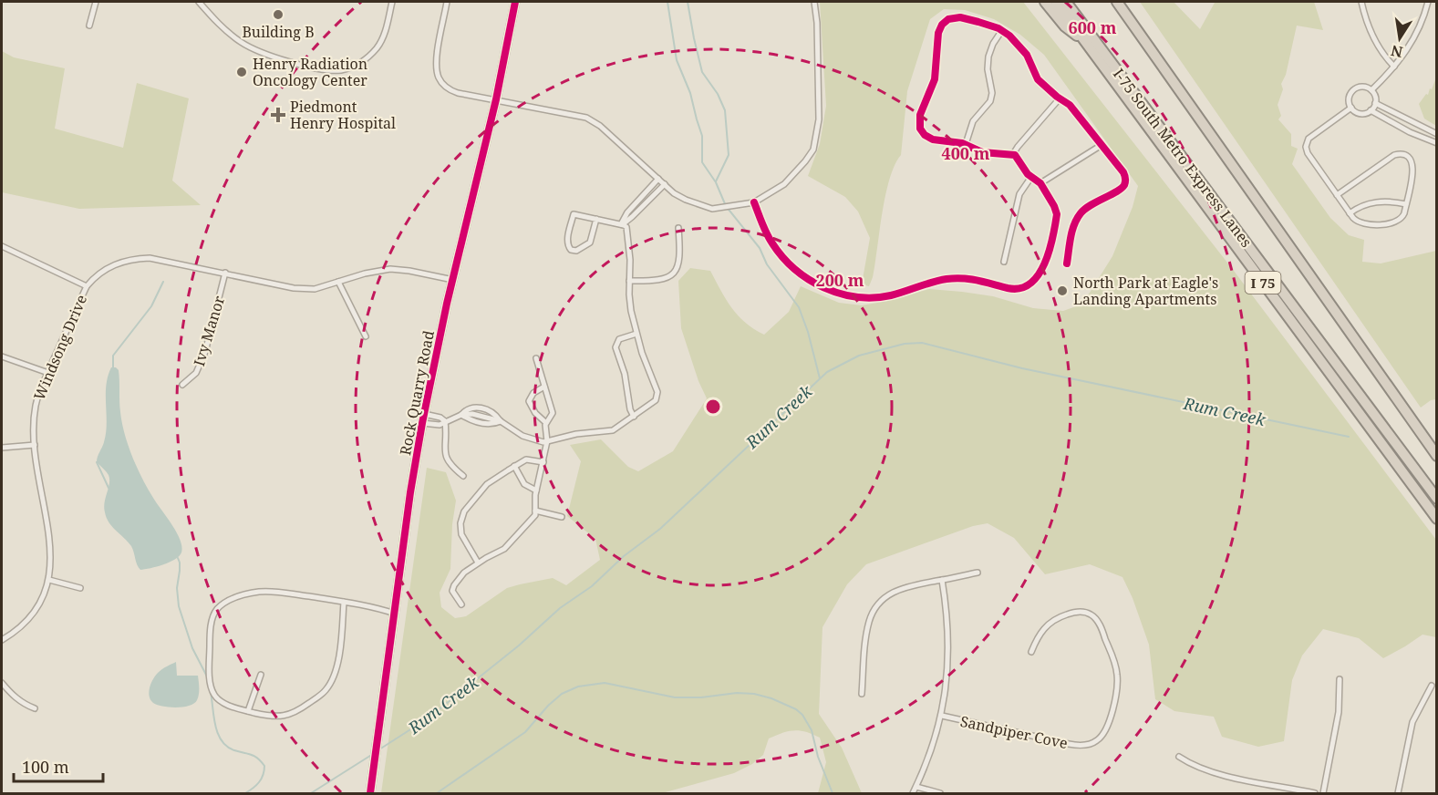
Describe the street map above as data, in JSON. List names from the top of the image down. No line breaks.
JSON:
{"streets":{"highway":["I-75 South Metro Express Lanes","I 75"],"street":["Ivy Manor","Windsong Drive","Rock Quarry Road","Sandpiper Cove"]},"crossings":[["Ivy Manor","Windsong Drive"],["Windsong Drive","Rock Quarry Road"]],"water":["Rum Creek"],"places":{"other":["Building B","Henry Radiation Oncology Center","North Park at Eagle's Landing Apartments"],"health":["Piedmont Henry Hospital"]},"scale_bar":"100 m","north":"bottom","rings":["600 m","400 m","200 m"]}
